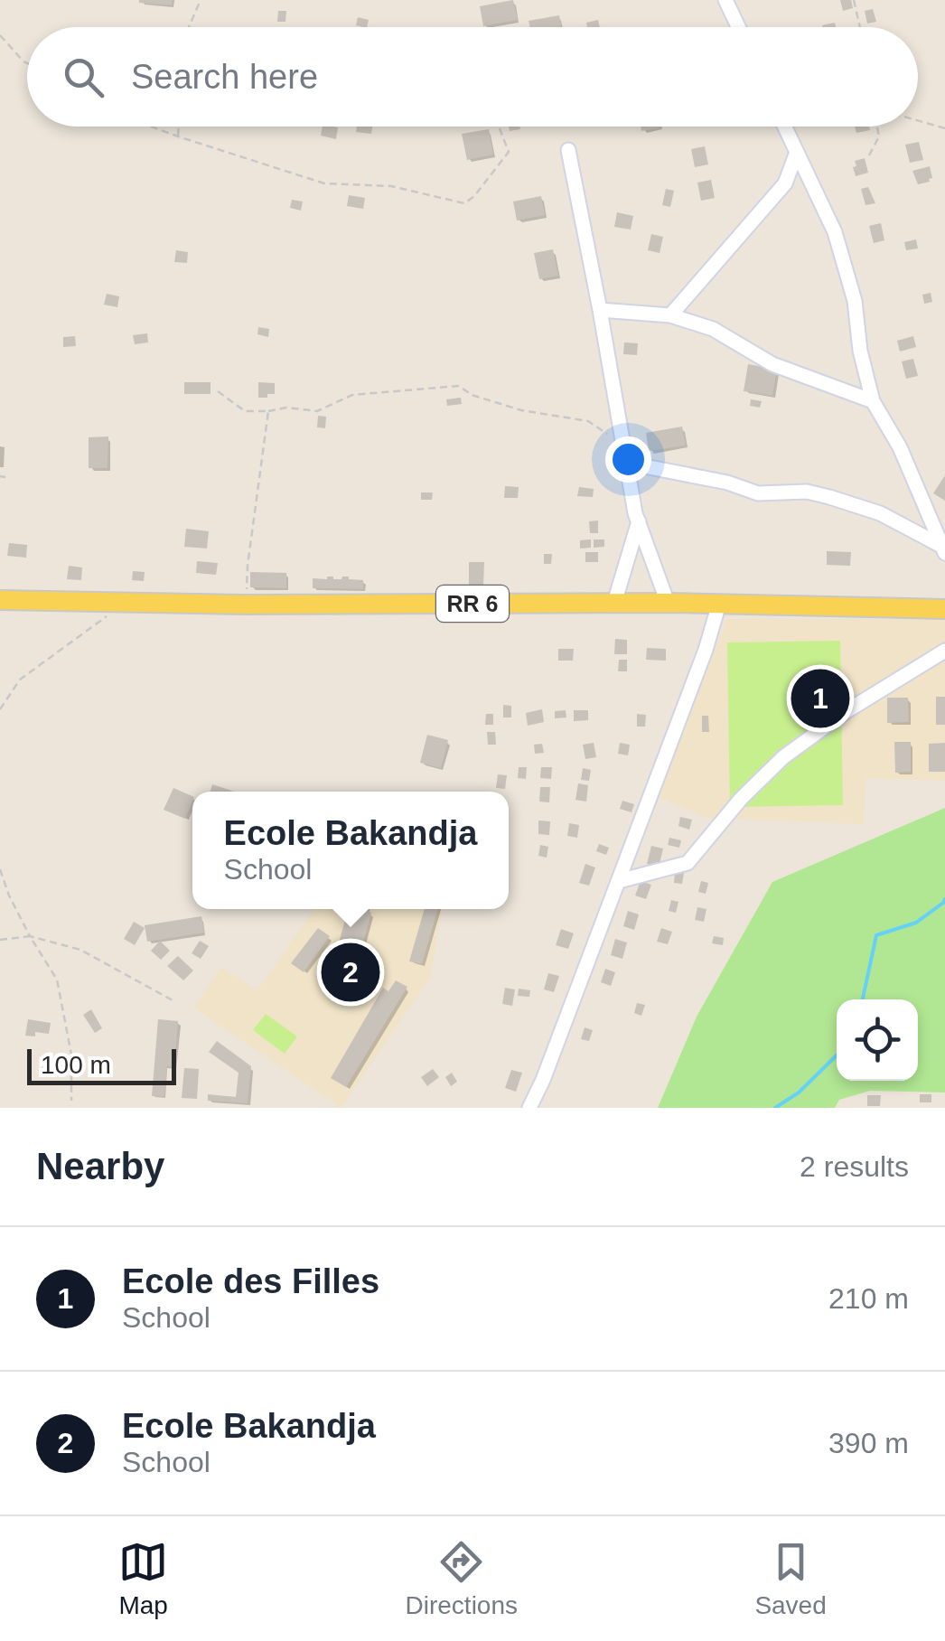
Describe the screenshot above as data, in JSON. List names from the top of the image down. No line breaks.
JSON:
{"streets":{"main road":["RR 6"]},"scale_bar":"100 m","page":{"search":"Search here","pins":["1","2"],"popup":["Ecole Bakandja","School"],"scale":"100 m","heading":["Nearby","2 results"],"list":[{"mark":"1","name":"Ecole des Filles","note":"School","value":"210 m"},{"mark":"2","name":"Ecole Bakandja","note":"School","value":"390 m"}],"nav":["Map","Directions","Saved"]}}
